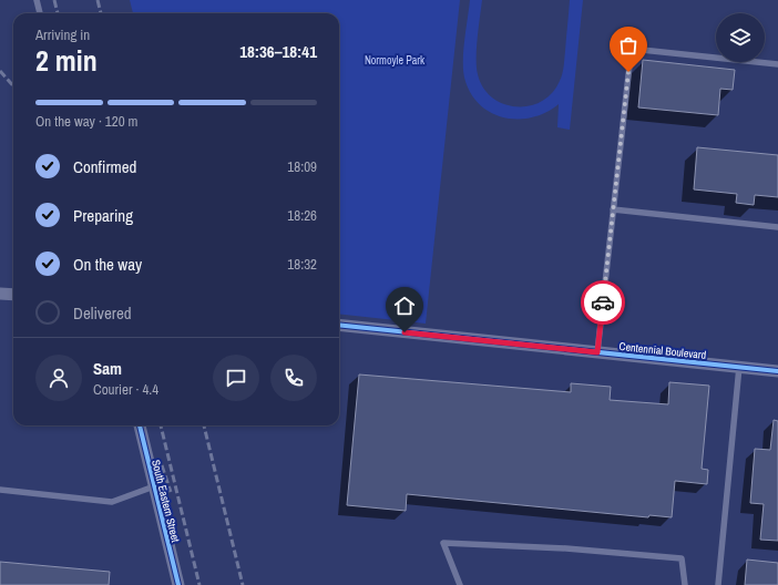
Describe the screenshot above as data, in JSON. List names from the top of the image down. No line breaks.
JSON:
{"streets":{"street":["Centennial Boulevard","South Eastern Street"]},"parks":["Normoyle Park"],"page":{"heading":["2 min","Arriving in","18:36–18:41"],"panel":["Sam","Courier · 4.4"],"bar":"On the way · 120 m","list":[["Confirmed","18:09"],["Preparing","18:26"],["On the way","18:32"],"Delivered"]}}
